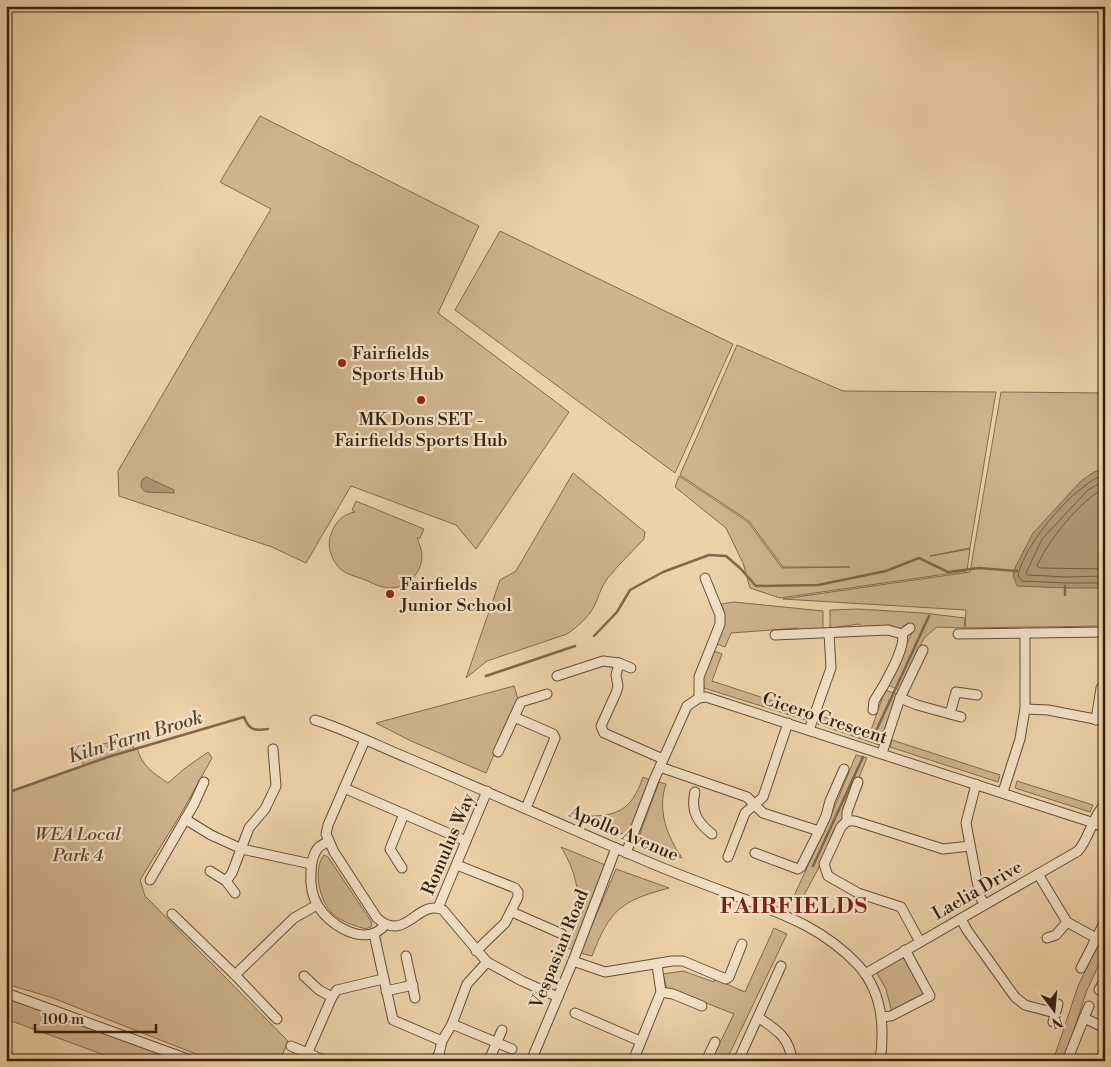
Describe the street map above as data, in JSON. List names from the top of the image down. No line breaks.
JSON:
{"streets":{"street":["Cicero Crescent","Apollo Avenue","Romulus Way","Laelia Drive","Vespasian Road"]},"crossings":[["Cicero Crescent","Laelia Drive"],["Apollo Avenue","Romulus Way"],["Apollo Avenue","Laelia Drive"],["Apollo Avenue","Vespasian Road"]],"districts":["FAIRFIELDS"],"water":["Kiln Farm Brook"],"parks":["WEA Local Park 4"],"places":["Fairfields Sports Hub","MK Dons SET - Fairfields Sports Hub","Fairfields Junior School"],"scale_bar":"100 m","north":"bottom"}
